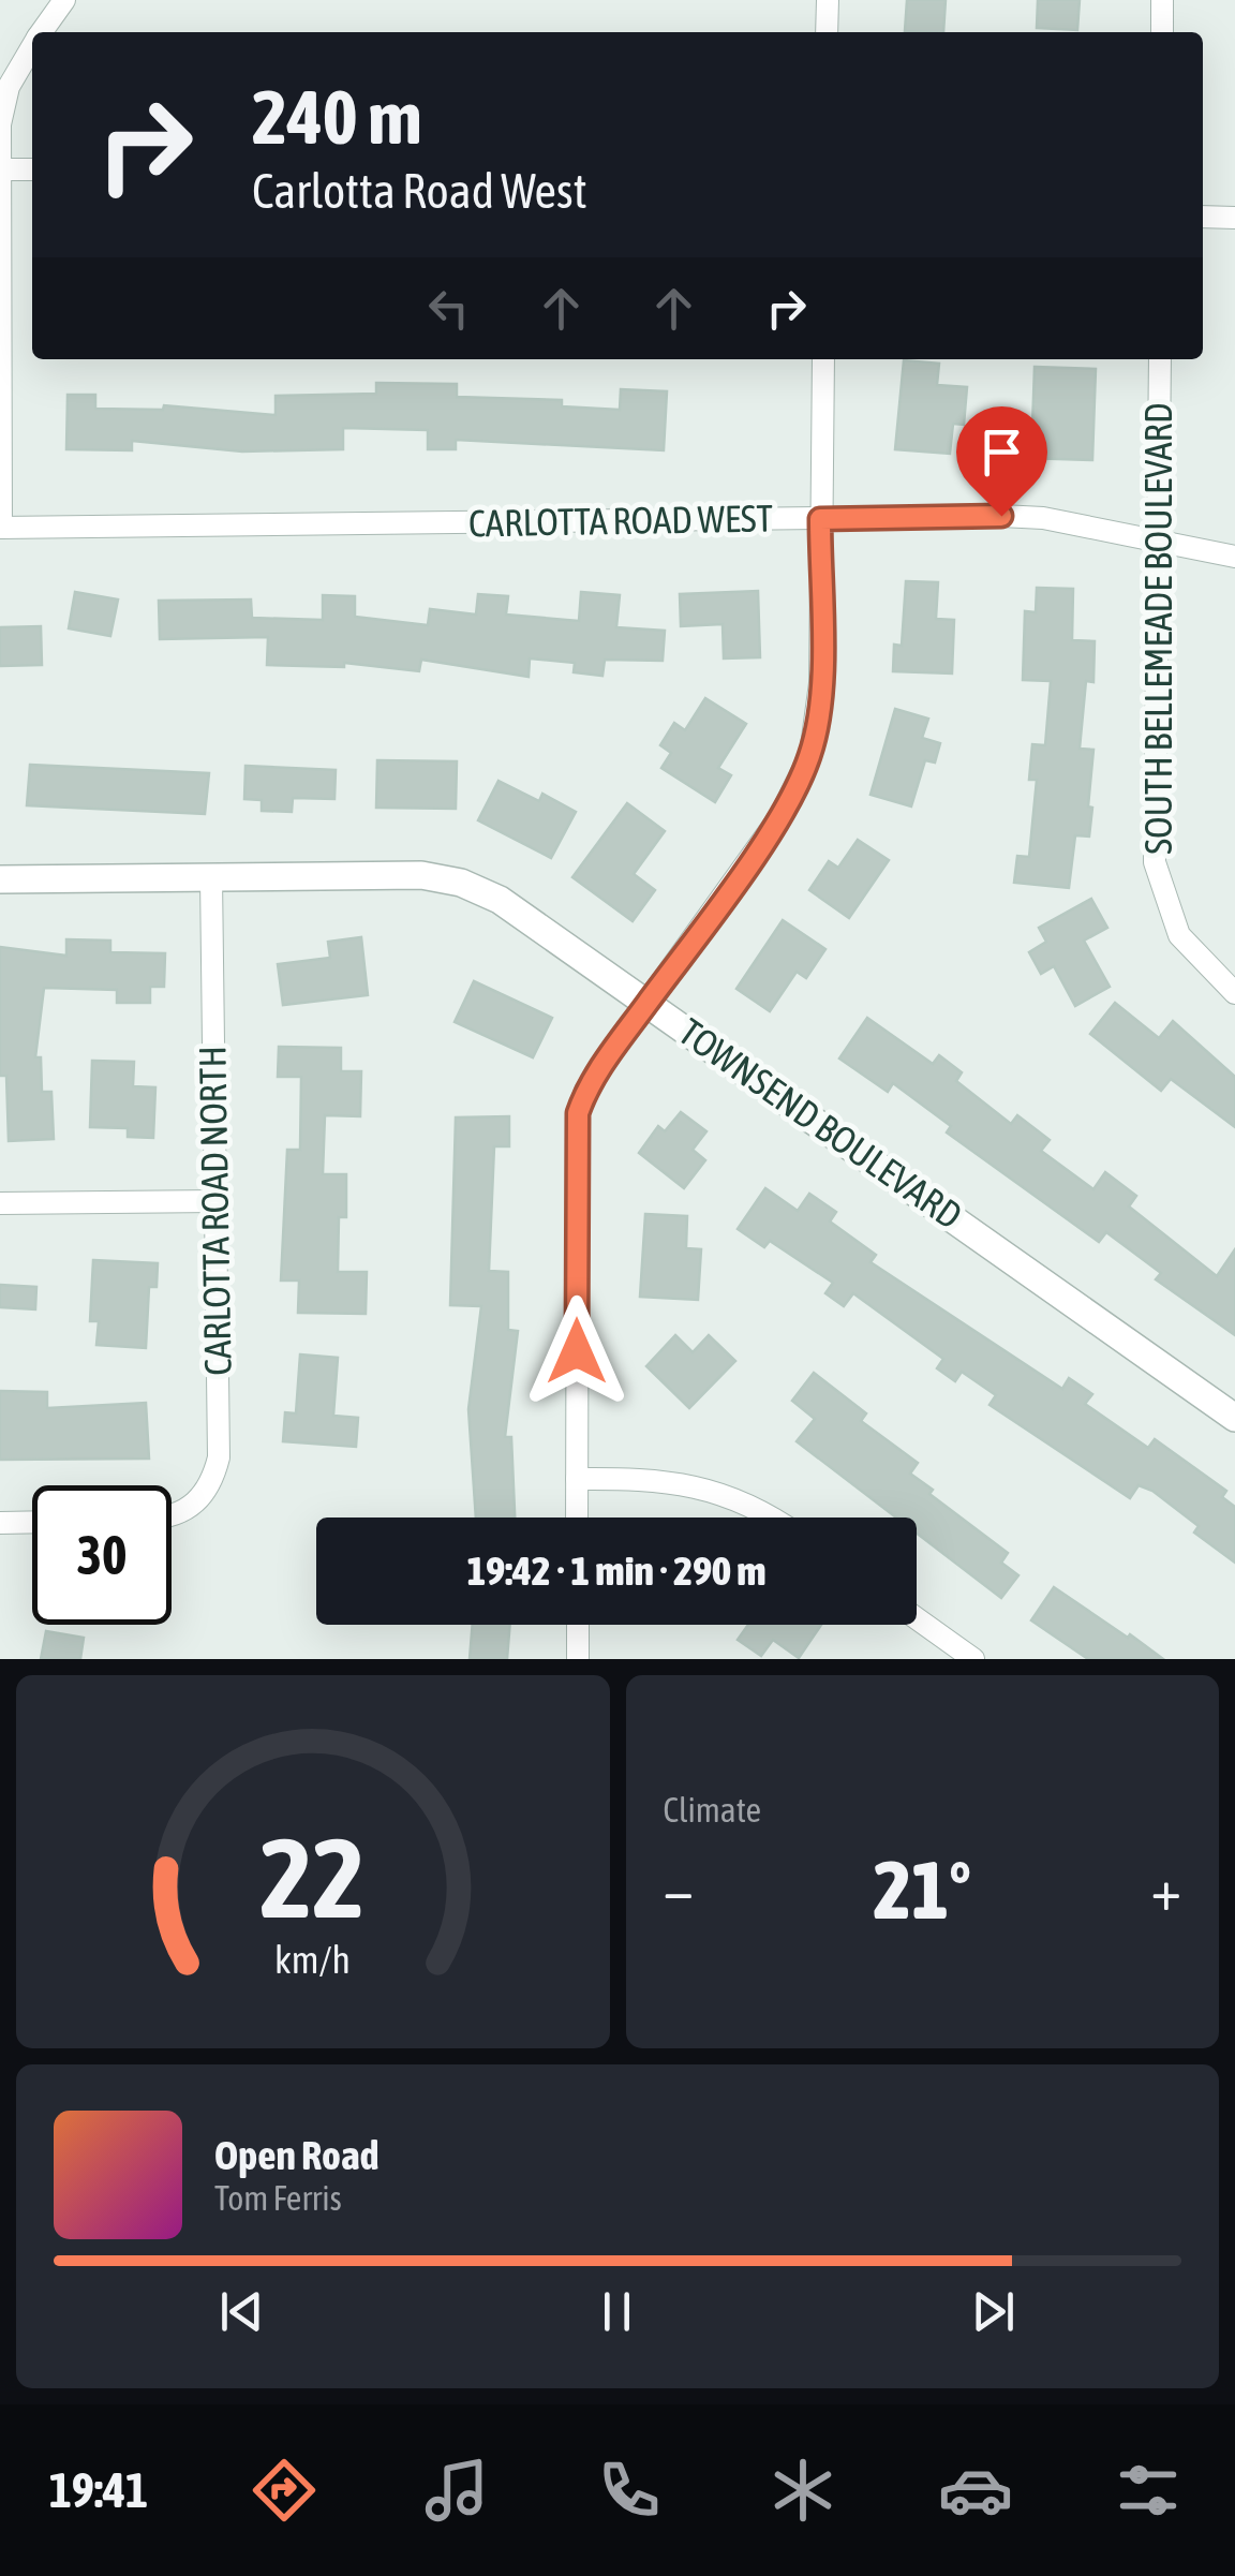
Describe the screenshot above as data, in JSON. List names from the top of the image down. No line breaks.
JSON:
{"streets":{"street":["CARLOTTA ROAD WEST","SOUTH BELLEMEADE BOULEVARD","TOWNSEND BOULEVARD","CARLOTTA ROAD NORTH"]},"crossings":[["CARLOTTA ROAD WEST","SOUTH BELLEMEADE BOULEVARD"],["TOWNSEND BOULEVARD","CARLOTTA ROAD NORTH"]],"page":{"turn":["240 m","Carlotta Road West"],"limit":"30","trip":"19:42 · 1 min · 290 m","tile":"Climate","heat":["−","21°","+"],"song":["Open Road","Tom Ferris"],"tabs":"19:41","gauge":["22","km/h"]}}
